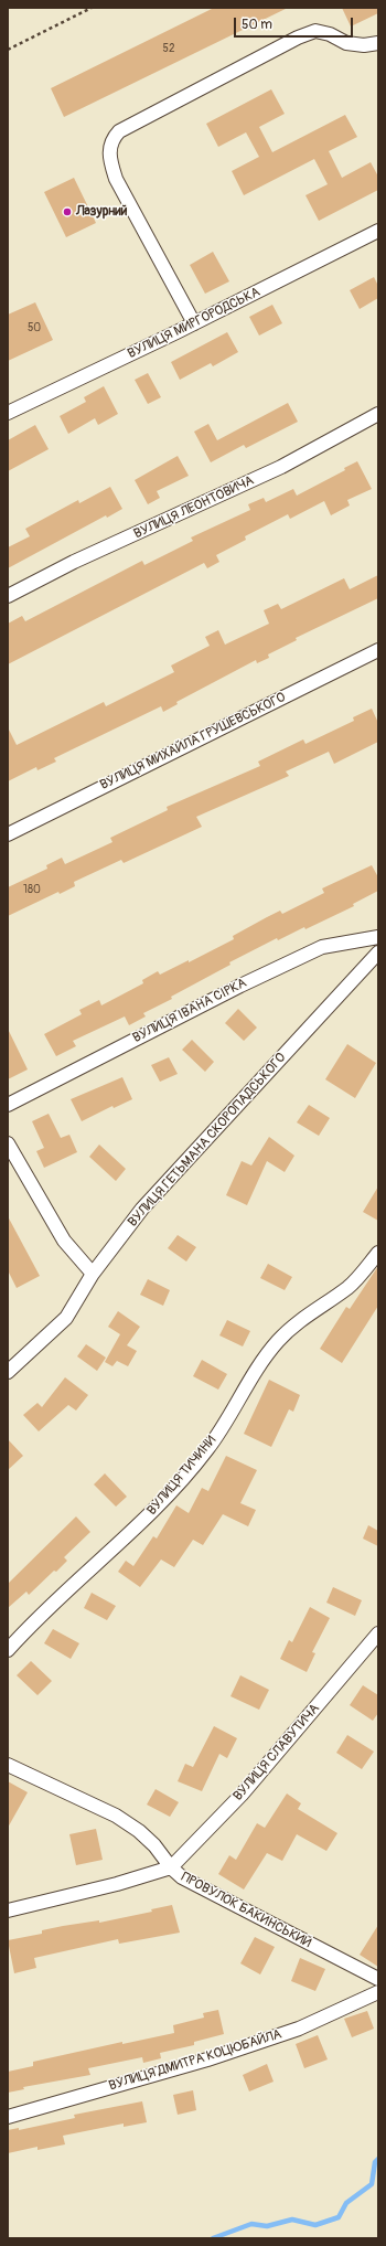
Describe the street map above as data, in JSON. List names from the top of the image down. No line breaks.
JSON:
{"streets":{"street":["ВУЛИЦЯ МИРГОРОДСЬКА","ВУЛИЦЯ ЛЕОНТОВИЧА","ВУЛИЦЯ МИХАЙЛА ГРУШЕВСЬКОГО","ВУЛИЦЯ ІВАНА СІРКА","ВУЛИЦЯ ГЕТЬМАНА СКОРОПАДСЬКОГО","ВУЛИЦЯ ТИЧИНИ","ВУЛИЦЯ СЛАВУТИЧА","ПРОВУЛОК БАКИНСЬКИЙ","ВУЛИЦЯ ДМИТРА КОЦЮБАЙЛА"]},"crossings":[["ВУЛИЦЯ СЛАВУТИЧА","ПРОВУЛОК БАКИНСЬКИЙ"]],"places":["Лазурний"],"house_numbers":["52","50","180"],"scale_bar":"50 m"}
